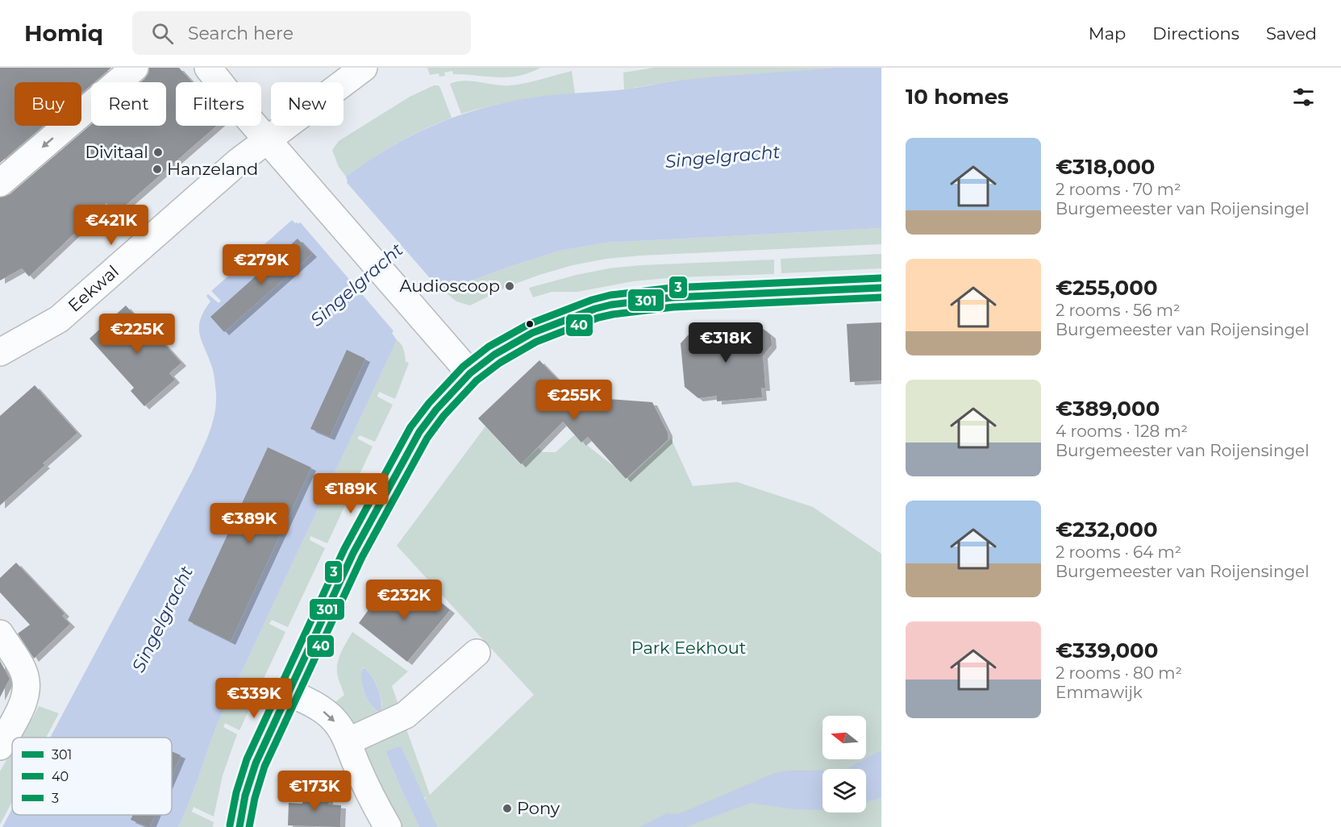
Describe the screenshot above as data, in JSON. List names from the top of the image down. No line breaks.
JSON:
{"streets":{"street":["Eekwal"]},"water":["Singelgracht"],"parks":["Park Eekhout"],"places":["Divitaal","Hanzeland","Audioscoop","Pony"],"lines":["transit line 3","transit line 301","transit line 40"],"legend":["301","40","3"],"north":"left","page":{"header":"Homiq","search":"Search here","nav":["Map","Directions","Saved"],"heading":"10 homes","chip":["Buy","Rent","Filters","New"],"list":[{"name":"€318,000","note":"2 rooms · 70 m² · Burgemeester van Roijensingel"},{"name":"€255,000","note":"2 rooms · 56 m² · Burgemeester van Roijensingel"},{"name":"€389,000","note":"4 rooms · 128 m² · Burgemeester van Roijensingel"},{"name":"€232,000","note":"2 rooms · 64 m² · Burgemeester van Roijensingel"},{"name":"€339,000","note":"2 rooms · 80 m² · Emmawijk"}],"price":["€421K","€279K","€225K","€318K","€255K","€189K","€389K","€232K","€339K","€173K"]}}
